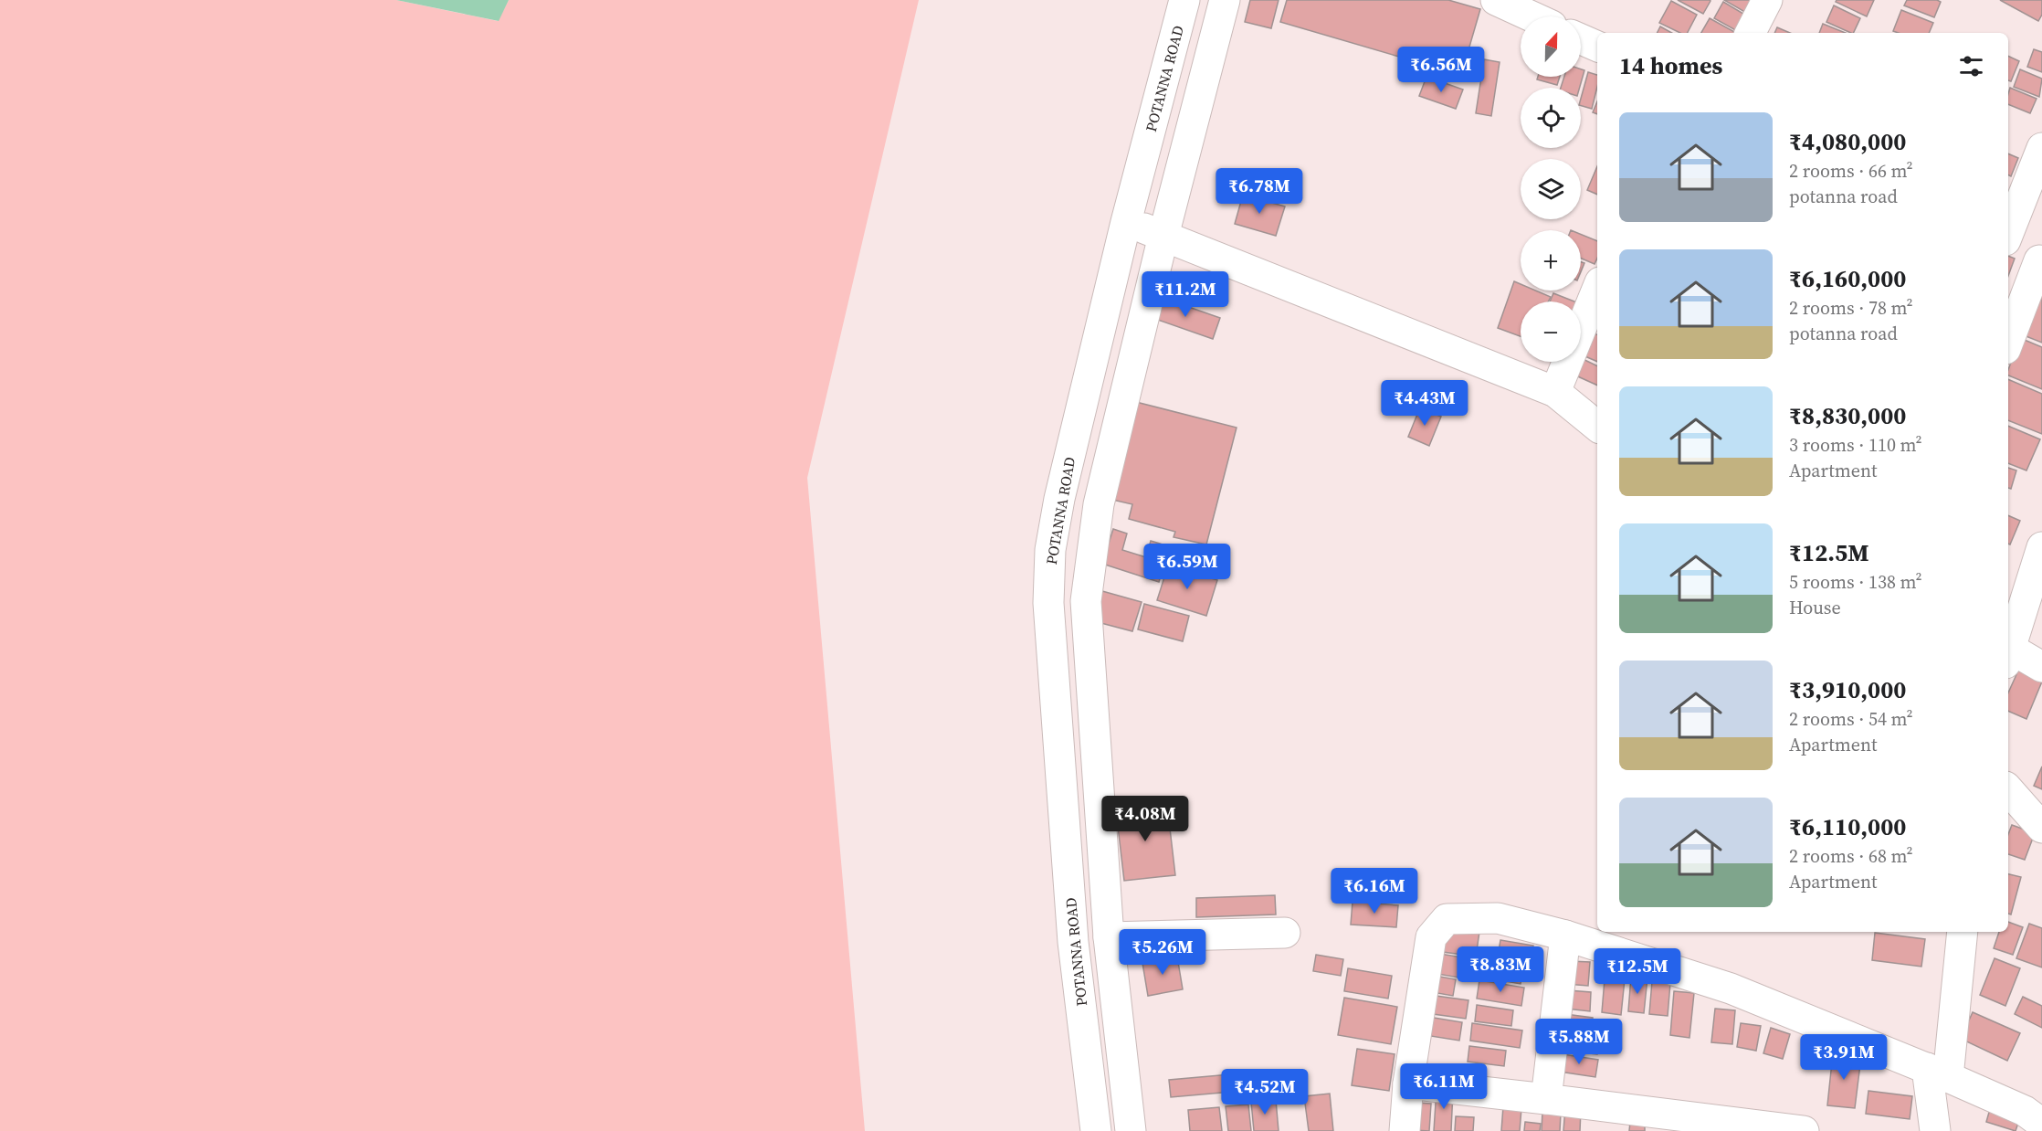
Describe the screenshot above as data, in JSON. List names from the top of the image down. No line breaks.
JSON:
{"streets":{"street":["POTANNA ROAD"]},"north":"top","page":{"map_buttons":["+","−"],"heading":"14 homes","price":["₹6.56M","₹6.78M","₹11.2M","₹4.43M","₹6.59M","₹4.08M","₹6.16M","₹5.26M","₹8.83M","₹12.5M","₹5.88M","₹3.91M","₹6.11M","₹4.52M"],"list":[{"name":"₹4,080,000","note":"2 rooms · 66 m² · potanna road"},{"name":"₹6,160,000","note":"2 rooms · 78 m² · potanna road"},{"name":"₹8,830,000","note":"3 rooms · 110 m² · Apartment"},{"name":"₹12.5M","note":"5 rooms · 138 m² · House"},{"name":"₹3,910,000","note":"2 rooms · 54 m² · Apartment"},{"name":"₹6,110,000","note":"2 rooms · 68 m² · Apartment"}]}}
